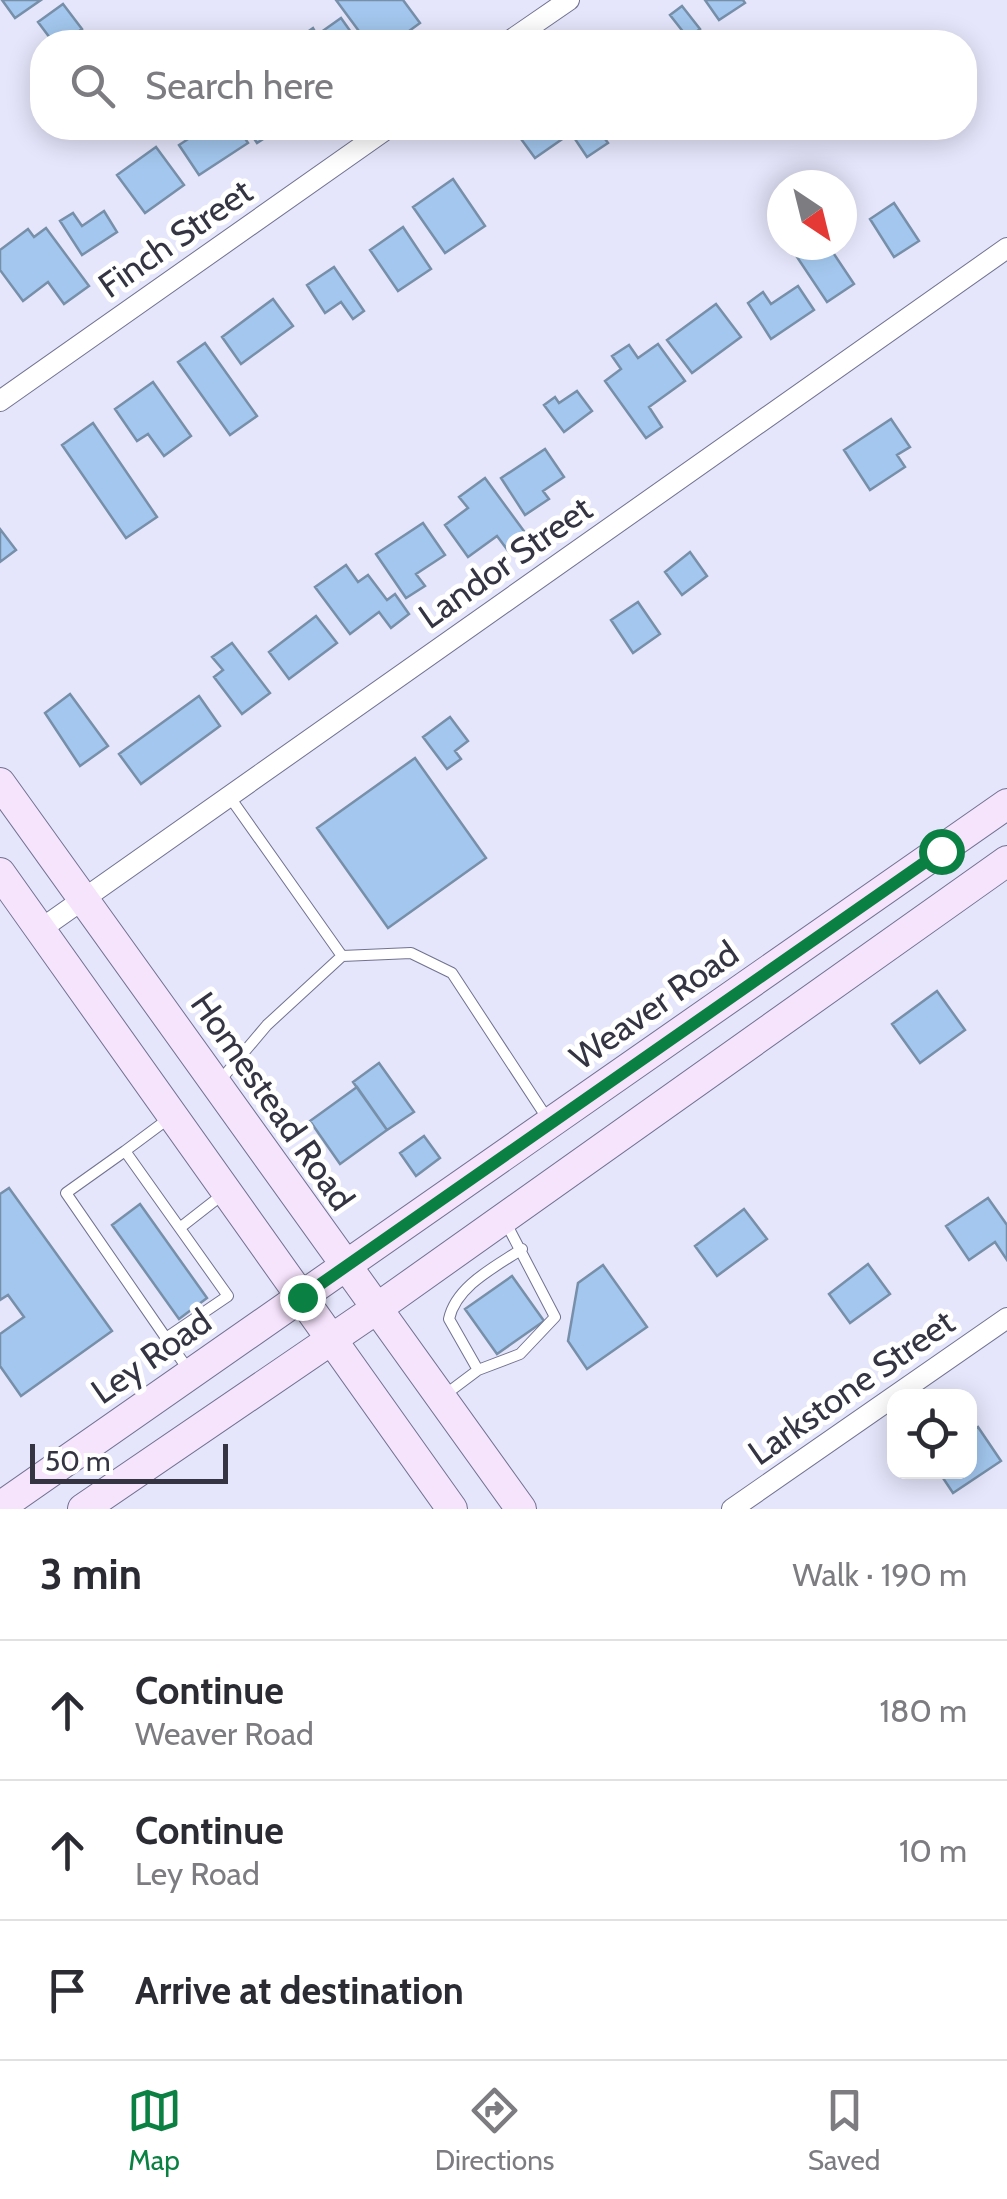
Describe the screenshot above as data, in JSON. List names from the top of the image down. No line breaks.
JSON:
{"streets":{"main road":["Weaver Road","Homestead Road","Ley Road"],"street":["Finch Street","Landor Street","Larkstone Street"]},"crossings":[["Landor Street","Homestead Road"],["Weaver Road","Homestead Road"],["Weaver Road","Ley Road"],["Homestead Road","Ley Road"]],"scale_bar":"50 m","north":"bottom right","page":{"search":"Search here","scale":"50 m","heading":["3 min","Walk · 190 m"],"list":[["Continue","Weaver Road","180 m"],["Continue","Ley Road","10 m"],"Arrive at destination"],"nav":["Map","Directions","Saved"]}}
